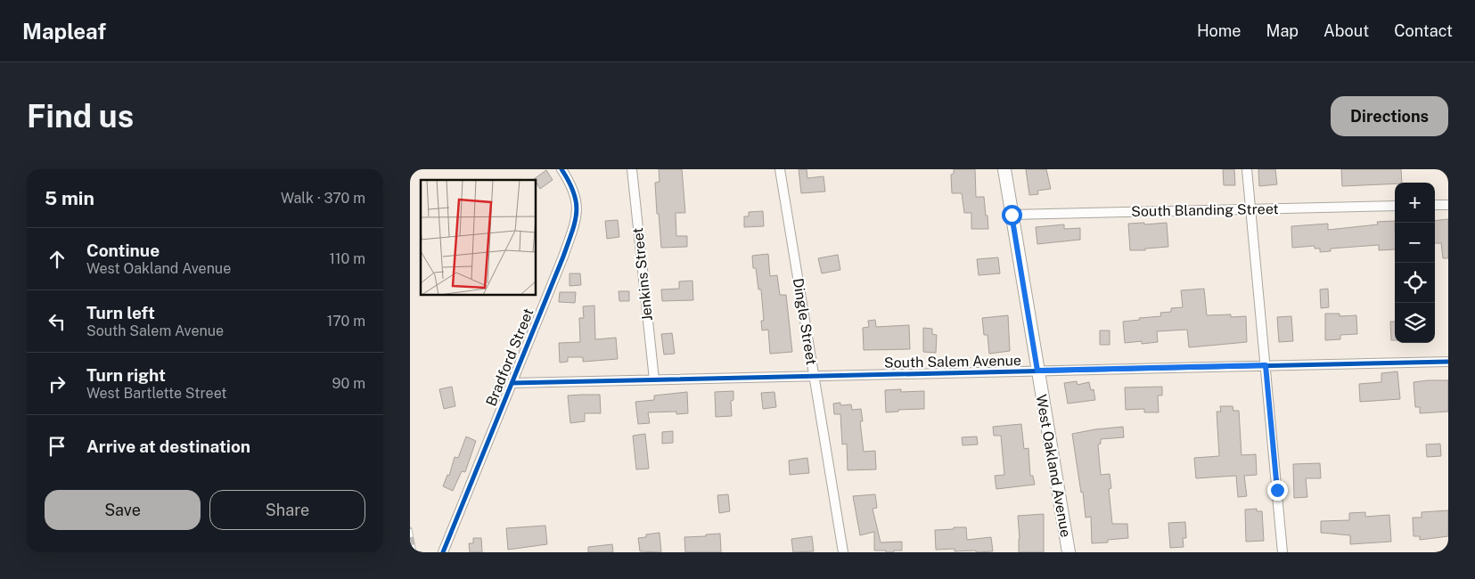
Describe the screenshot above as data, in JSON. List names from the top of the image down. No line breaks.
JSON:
{"streets":{"street":["South Blanding Street","Jenkins Street","Dingle Street","Bradford Street","South Salem Avenue","West Oakland Avenue"]},"crossings":[["South Blanding Street","West Oakland Avenue"],["Jenkins Street","South Salem Avenue"],["Dingle Street","South Salem Avenue"],["Bradford Street","South Salem Avenue"],["South Salem Avenue","West Oakland Avenue"]],"page":{"header":"Mapleaf","nav":["Home","Map","About","Contact"],"buttons":["Directions",["Save","Share"]],"title":"Find us","heading":["5 min","Walk · 370 m"],"map_buttons":["+","−"],"list":[["Continue","West Oakland Avenue","110 m"],["Turn left","South Salem Avenue","170 m"],["Turn right","West Bartlette Street","90 m"],"Arrive at destination"]}}
